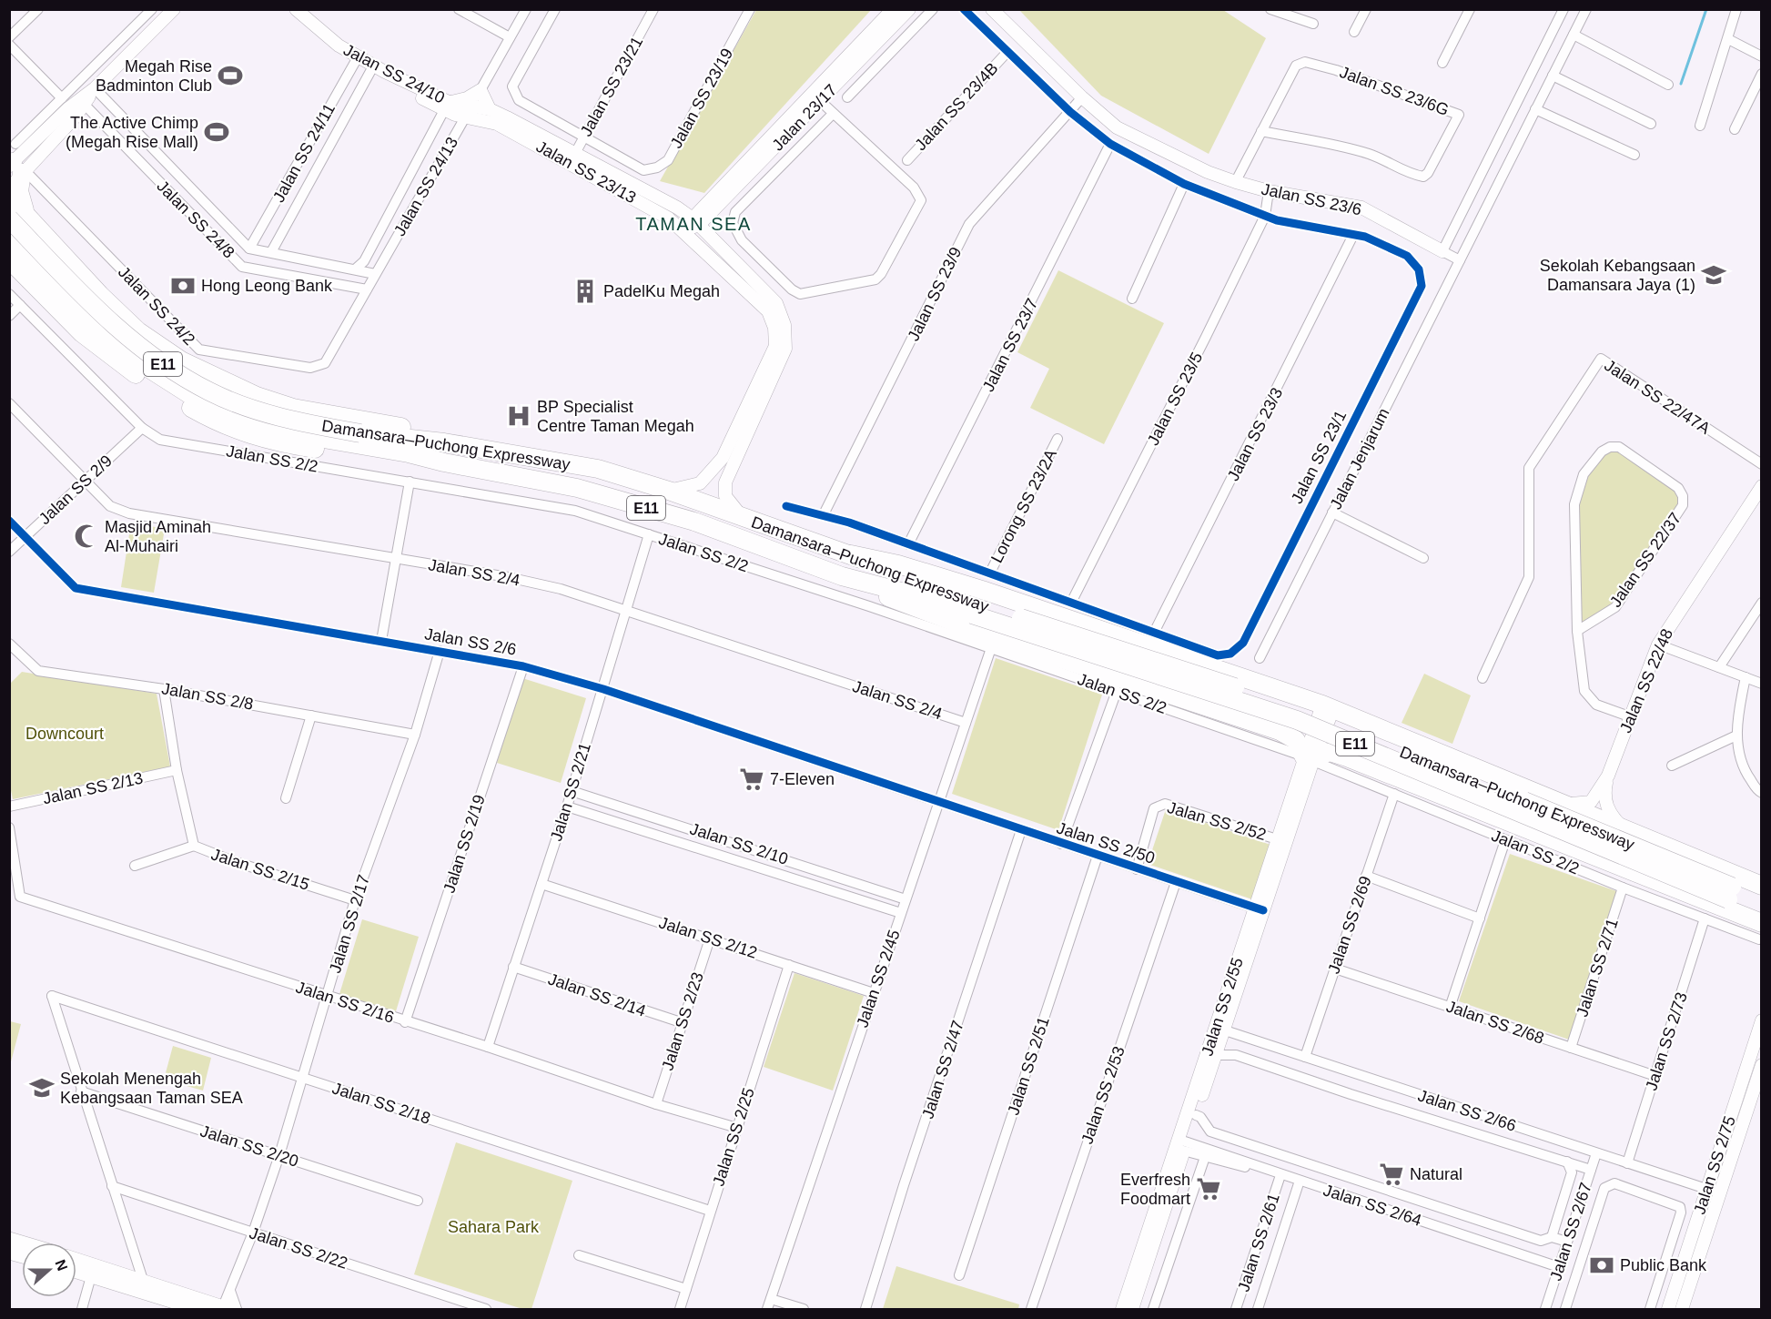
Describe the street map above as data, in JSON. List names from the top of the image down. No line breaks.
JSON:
{"streets":{"highway":["E11","Damansara–Puchong Expressway"],"street":["Jalan SS 24/10","Jalan SS 23/21","Jalan SS 23/6G","Jalan SS 23/19","Jalan SS 23/4B","Jalan 23/17","Jalan SS 24/11","Jalan SS 23/13","Jalan SS 24/13","Jalan SS 23/6","Jalan SS 24/8","Jalan SS 23/9","Jalan SS 24/2","Jalan SS 23/7","Jalan SS 22/47A","Jalan SS 23/5","Jalan SS 23/3","Jalan SS 23/1","Jalan SS 2/2","Jalan Jenjarum","Jalan SS 2/9","Lorong SS 23/2A","Jalan SS 22/37","Jalan SS 2/4","Jalan SS 2/6","Jalan SS 22/48","Jalan SS 2/8","Jalan SS 2/13","Jalan SS 2/21","Jalan SS 2/52","Jalan SS 2/50","Jalan SS 2/19","Jalan SS 2/10","Jalan SS 2/15","Jalan SS 2/17","Jalan SS 2/69","Jalan SS 2/12","Jalan SS 2/71","Jalan SS 2/45","Jalan SS 2/14","Jalan SS 2/16","Jalan SS 2/55","Jalan SS 2/23","Jalan SS 2/68","Jalan SS 2/73","Jalan SS 2/51","Jalan SS 2/47","Jalan SS 2/53","Jalan SS 2/18","Jalan SS 2/66","Jalan SS 2/25","Jalan SS 2/20","Jalan SS 2/75","Jalan SS 2/64","Jalan SS 2/67","Jalan SS 2/61","Jalan SS 2/22"]},"crossings":[["Jalan SS 24/10","Jalan SS 24/11"],["Jalan SS 24/10","Jalan SS 23/13"],["Jalan SS 24/10","Jalan SS 24/13"],["Jalan SS 23/21","Jalan SS 23/19"],["Jalan SS 23/21","Jalan SS 23/13"],["Jalan SS 23/6G","Jalan SS 23/6"],["Jalan 23/17","Jalan SS 23/13"],["Jalan SS 24/11","Jalan SS 24/8"],["Jalan SS 23/13","Jalan SS 24/13"],["Jalan SS 23/13","Damansara–Puchong Expressway"],["Jalan SS 24/13","Jalan SS 24/8"],["Jalan SS 24/13","Jalan SS 24/2"],["Jalan SS 23/6","Jalan SS 23/9"],["Jalan SS 23/6","Jalan SS 23/5"],["Jalan SS 23/3","Jalan SS 23/1"],["Damansara–Puchong Expressway","Jalan SS 2/2"],["Jalan SS 2/2","Jalan SS 2/9"],["Jalan SS 2/2","Jalan SS 2/21"],["Jalan SS 2/2","Jalan SS 2/69"],["Jalan SS 2/2","Jalan SS 2/71"],["Jalan SS 2/2","Jalan SS 2/45"],["Jalan SS 2/2","Jalan SS 2/55"],["Jalan SS 2/2","Jalan SS 2/73"],["Jalan SS 2/9","Jalan SS 2/4"],["Jalan SS 2/9","Jalan SS 2/6"],["Jalan SS 22/37","Jalan SS 22/48"],["Jalan SS 2/4","Jalan SS 2/21"],["Jalan SS 2/4","Jalan SS 2/45"],["Jalan SS 2/6","Jalan SS 2/21"],["Jalan SS 2/6","Jalan SS 2/50"],["Jalan SS 2/6","Jalan SS 2/19"],["Jalan SS 2/6","Jalan SS 2/17"],["Jalan SS 2/6","Jalan SS 2/45"],["Jalan SS 2/8","Jalan SS 2/15"],["Jalan SS 2/8","Jalan SS 2/17"],["Jalan SS 2/13","Jalan SS 2/15"],["Jalan SS 2/21","Jalan SS 2/10"],["Jalan SS 2/21","Jalan SS 2/12"],["Jalan SS 2/21","Jalan SS 2/14"],["Jalan SS 2/21","Jalan SS 2/16"],["Jalan SS 2/52","Jalan SS 2/50"],["Jalan SS 2/52","Jalan SS 2/55"],["Jalan SS 2/50","Jalan SS 2/45"],["Jalan SS 2/50","Jalan SS 2/55"],["Jalan SS 2/50","Jalan SS 2/51"],["Jalan SS 2/50","Jalan SS 2/47"],["Jalan SS 2/50","Jalan SS 2/53"],["Jalan SS 2/19","Jalan SS 2/16"],["Jalan SS 2/10","Jalan SS 2/45"],["Jalan SS 2/15","Jalan SS 2/17"],["Jalan SS 2/17","Jalan SS 2/16"],["Jalan SS 2/17","Jalan SS 2/18"],["Jalan SS 2/17","Jalan SS 2/20"],["Jalan SS 2/17","Jalan SS 2/22"],["Jalan SS 2/69","Jalan SS 2/68"],["Jalan SS 2/69","Jalan SS 2/66"],["Jalan SS 2/12","Jalan SS 2/45"],["Jalan SS 2/12","Jalan SS 2/23"],["Jalan SS 2/12","Jalan SS 2/25"],["Jalan SS 2/71","Jalan SS 2/68"],["Jalan SS 2/14","Jalan SS 2/23"],["Jalan SS 2/16","Jalan SS 2/23"],["Jalan SS 2/16","Jalan SS 2/25"],["Jalan SS 2/55","Jalan SS 2/66"],["Jalan SS 2/55","Jalan SS 2/64"],["Jalan SS 2/68","Jalan SS 2/73"],["Jalan SS 2/73","Jalan SS 2/66"],["Jalan SS 2/18","Jalan SS 2/25"],["Jalan SS 2/18","Jalan SS 2/20"],["Jalan SS 2/66","Jalan SS 2/75"],["Jalan SS 2/66","Jalan SS 2/67"],["Jalan SS 2/64","Jalan SS 2/67"],["Jalan SS 2/64","Jalan SS 2/61"]],"districts":["TAMAN SEA"],"parks":["Downcourt","Sahara Park"],"places":{"sports":["Megah Rise Badminton Club","The Active Chimp (Megah Rise Mall)"],"school or university":["Sekolah Kebangsaan Damansara Jaya (1)","Sekolah Menengah Kebangsaan Taman SEA"],"bank":["Hong Leong Bank","Public Bank"],"building":["PadelKu Megah"],"hospital":["BP Specialist Centre Taman Megah"],"mosque":["Masjid Aminah Al-Muhairi"],"supermarket":["7-Eleven","Natural","Everfresh Foodmart"]},"north":"right"}
